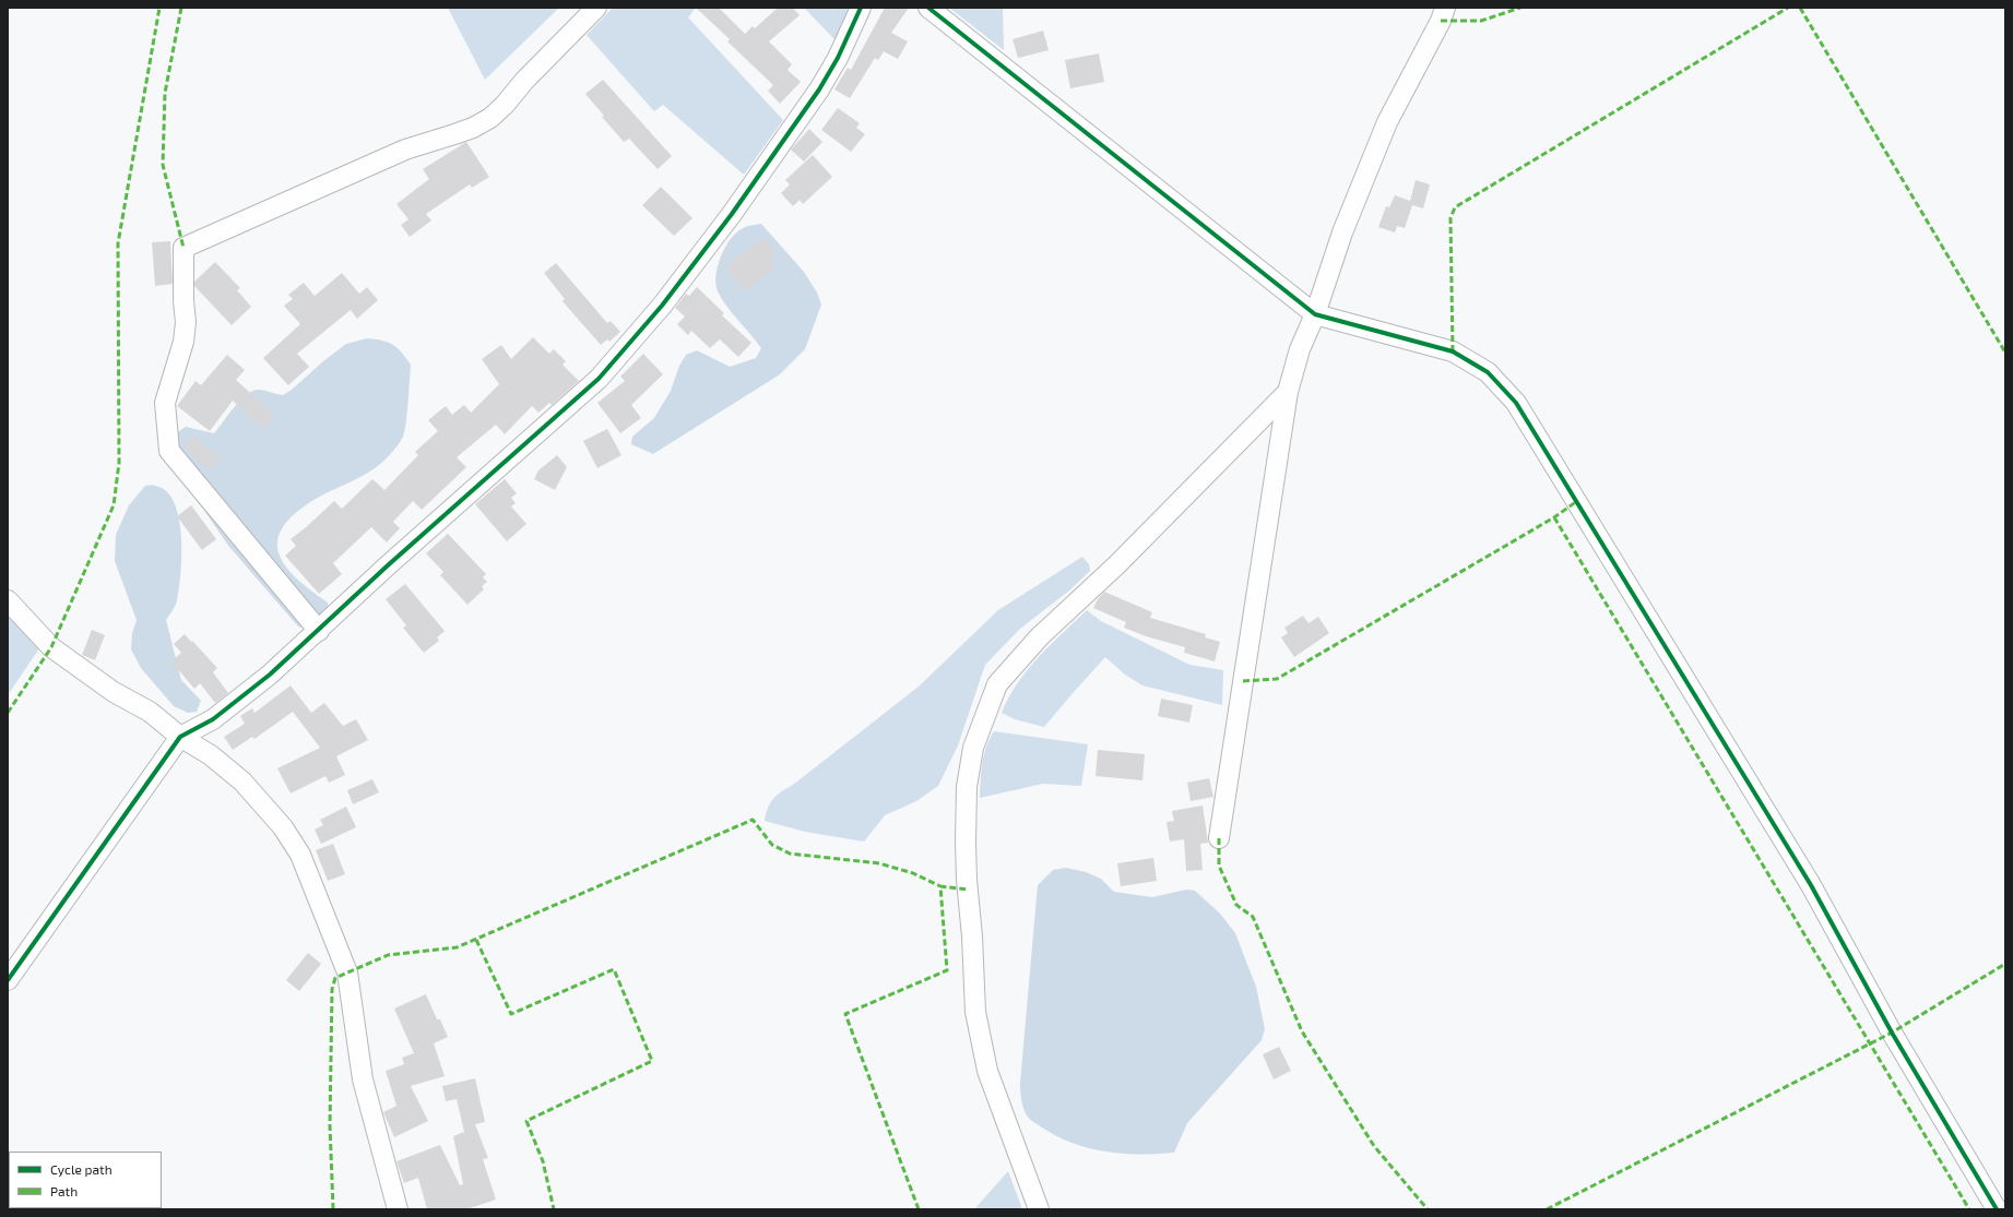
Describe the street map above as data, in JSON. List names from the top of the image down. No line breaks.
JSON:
{"legend":["Cycle path","Path"]}
